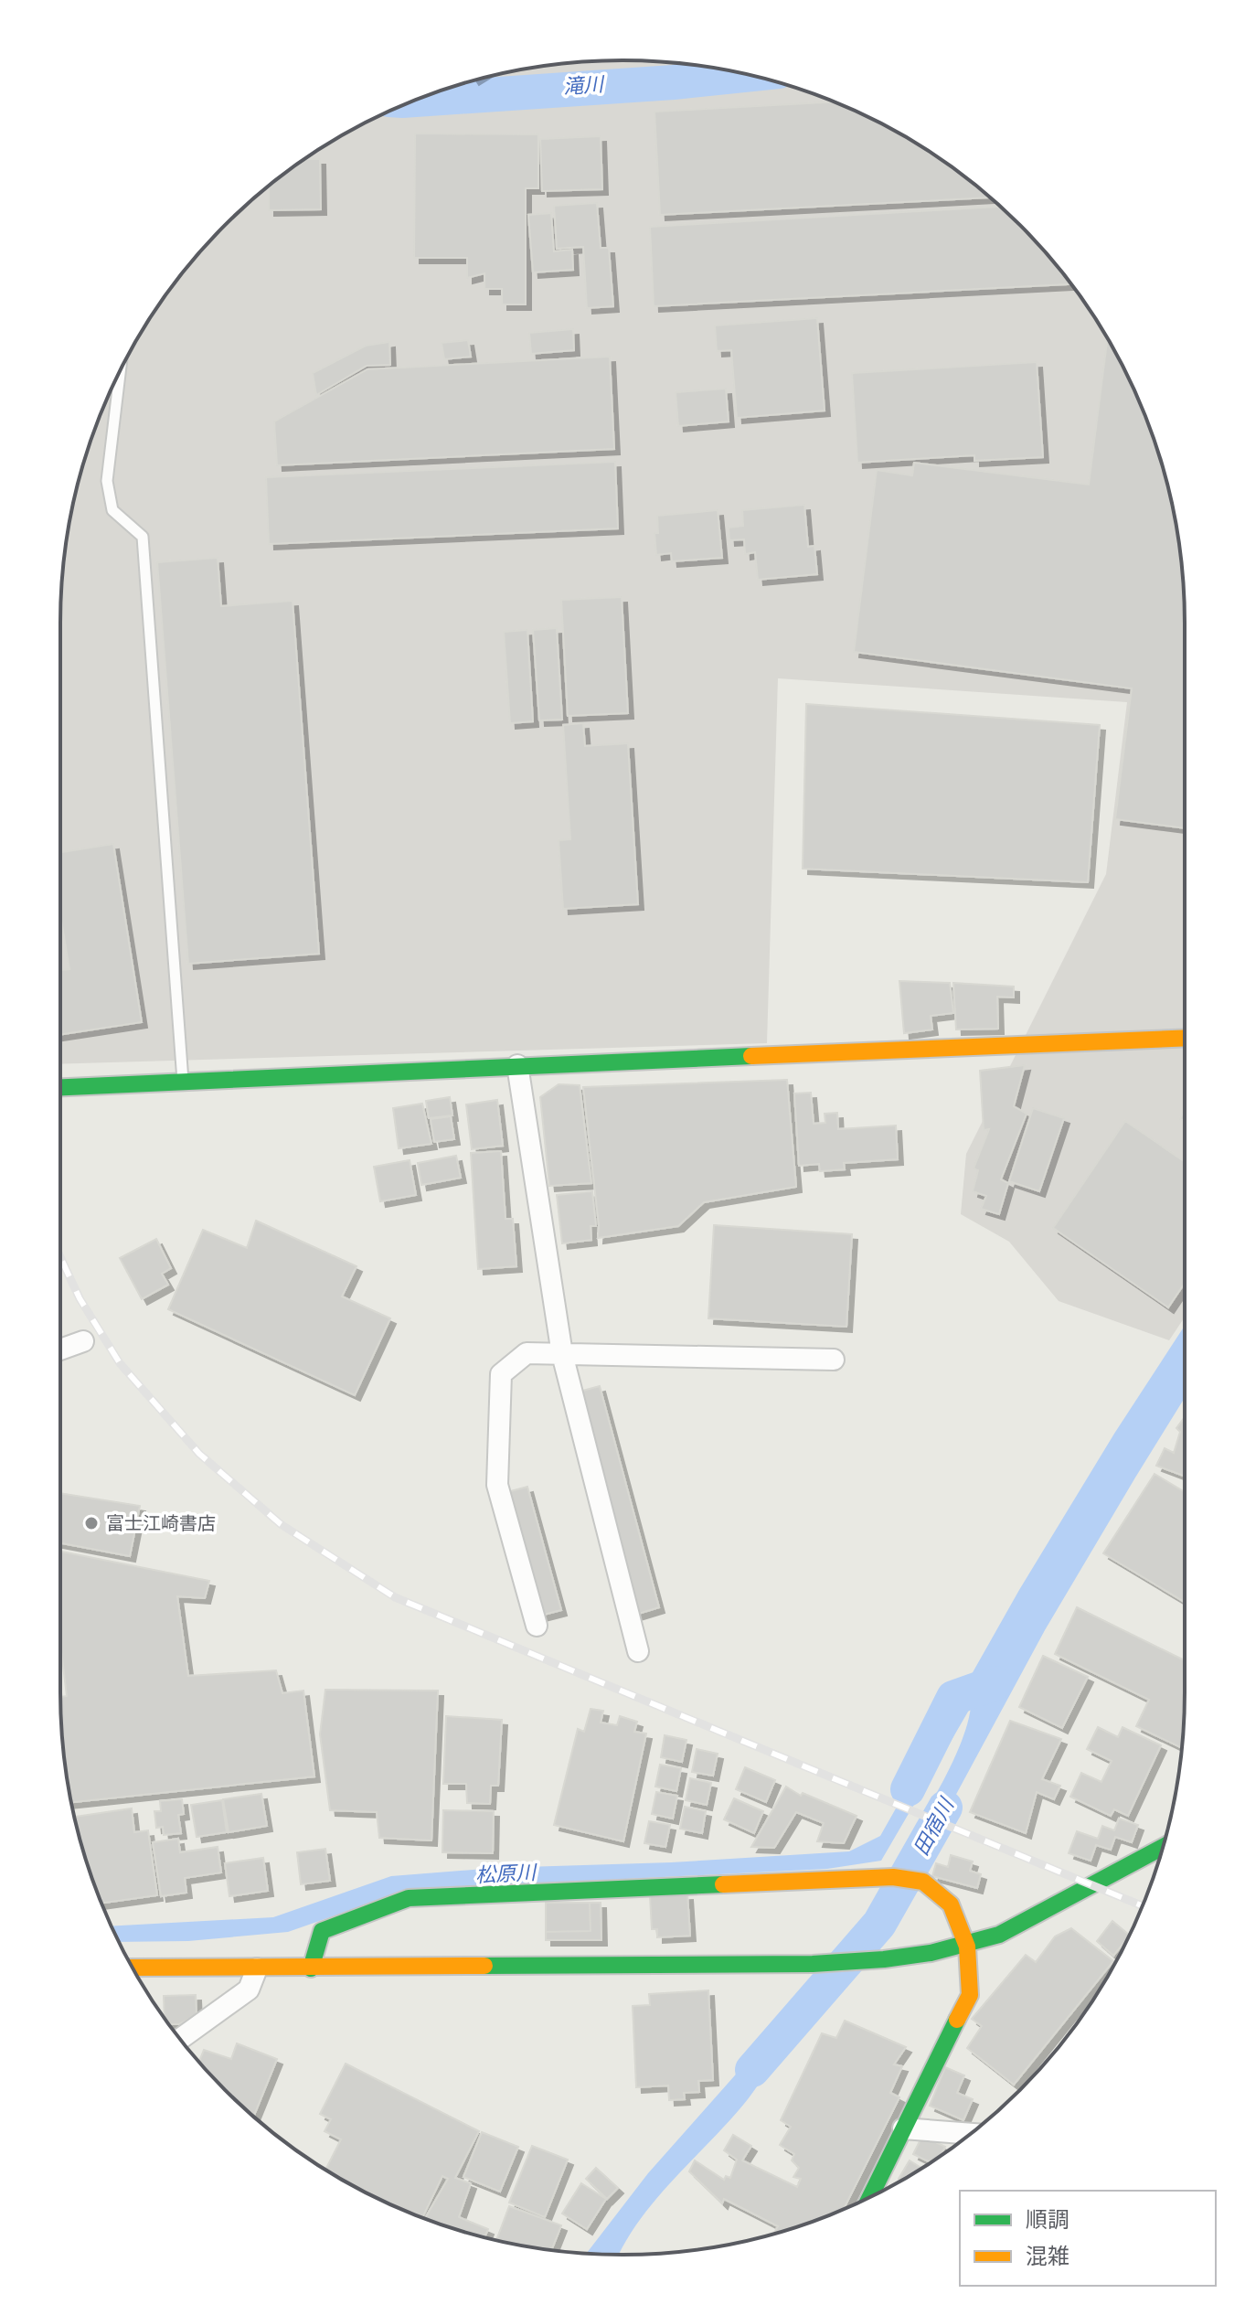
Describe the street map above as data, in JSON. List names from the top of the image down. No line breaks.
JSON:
{"water":["滝川","田宿川","松原川"],"places":["富士江崎書店"],"legend":["順調","混雑"]}
